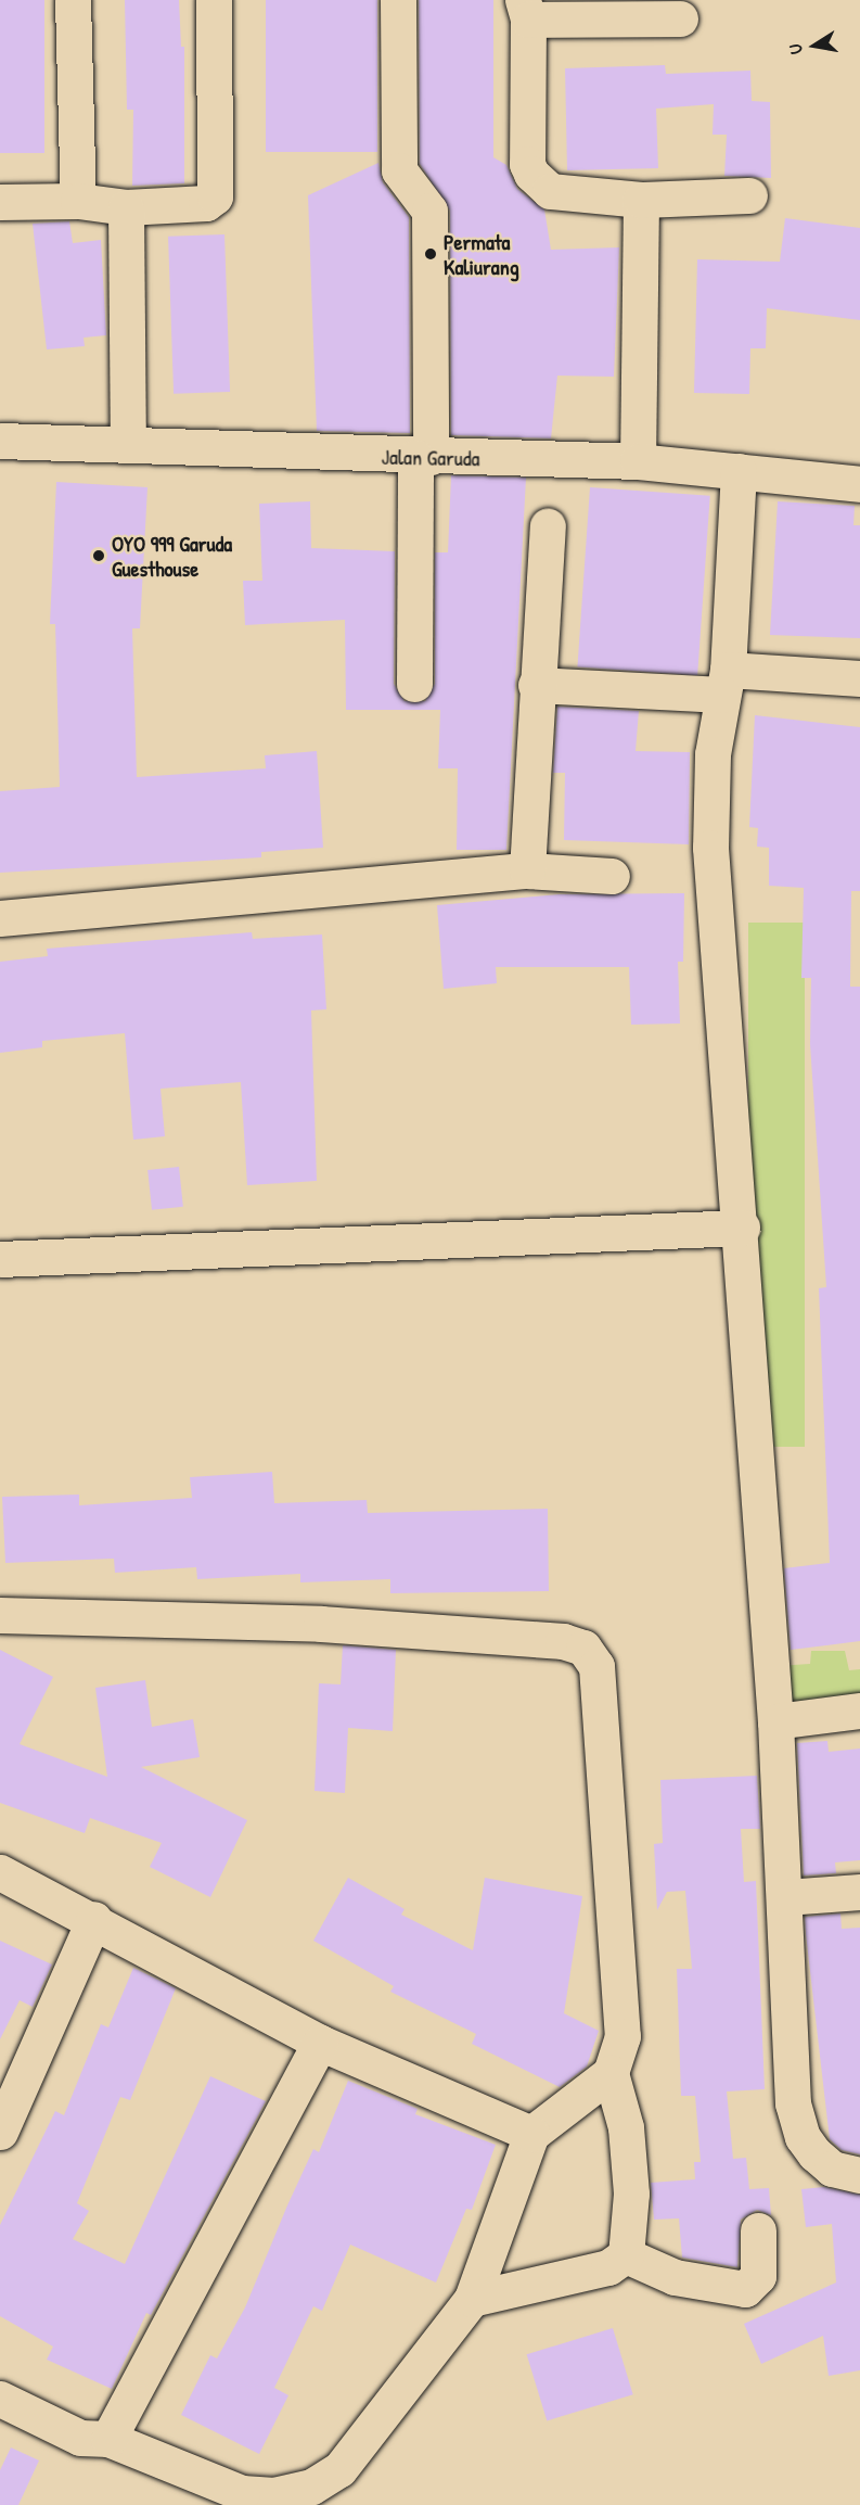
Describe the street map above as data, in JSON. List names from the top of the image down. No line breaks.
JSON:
{"streets":{"street":["Jalan Garuda"]},"places":["Permata Kaliurang","OYO 999 Garuda Guesthouse"],"north":"left"}
